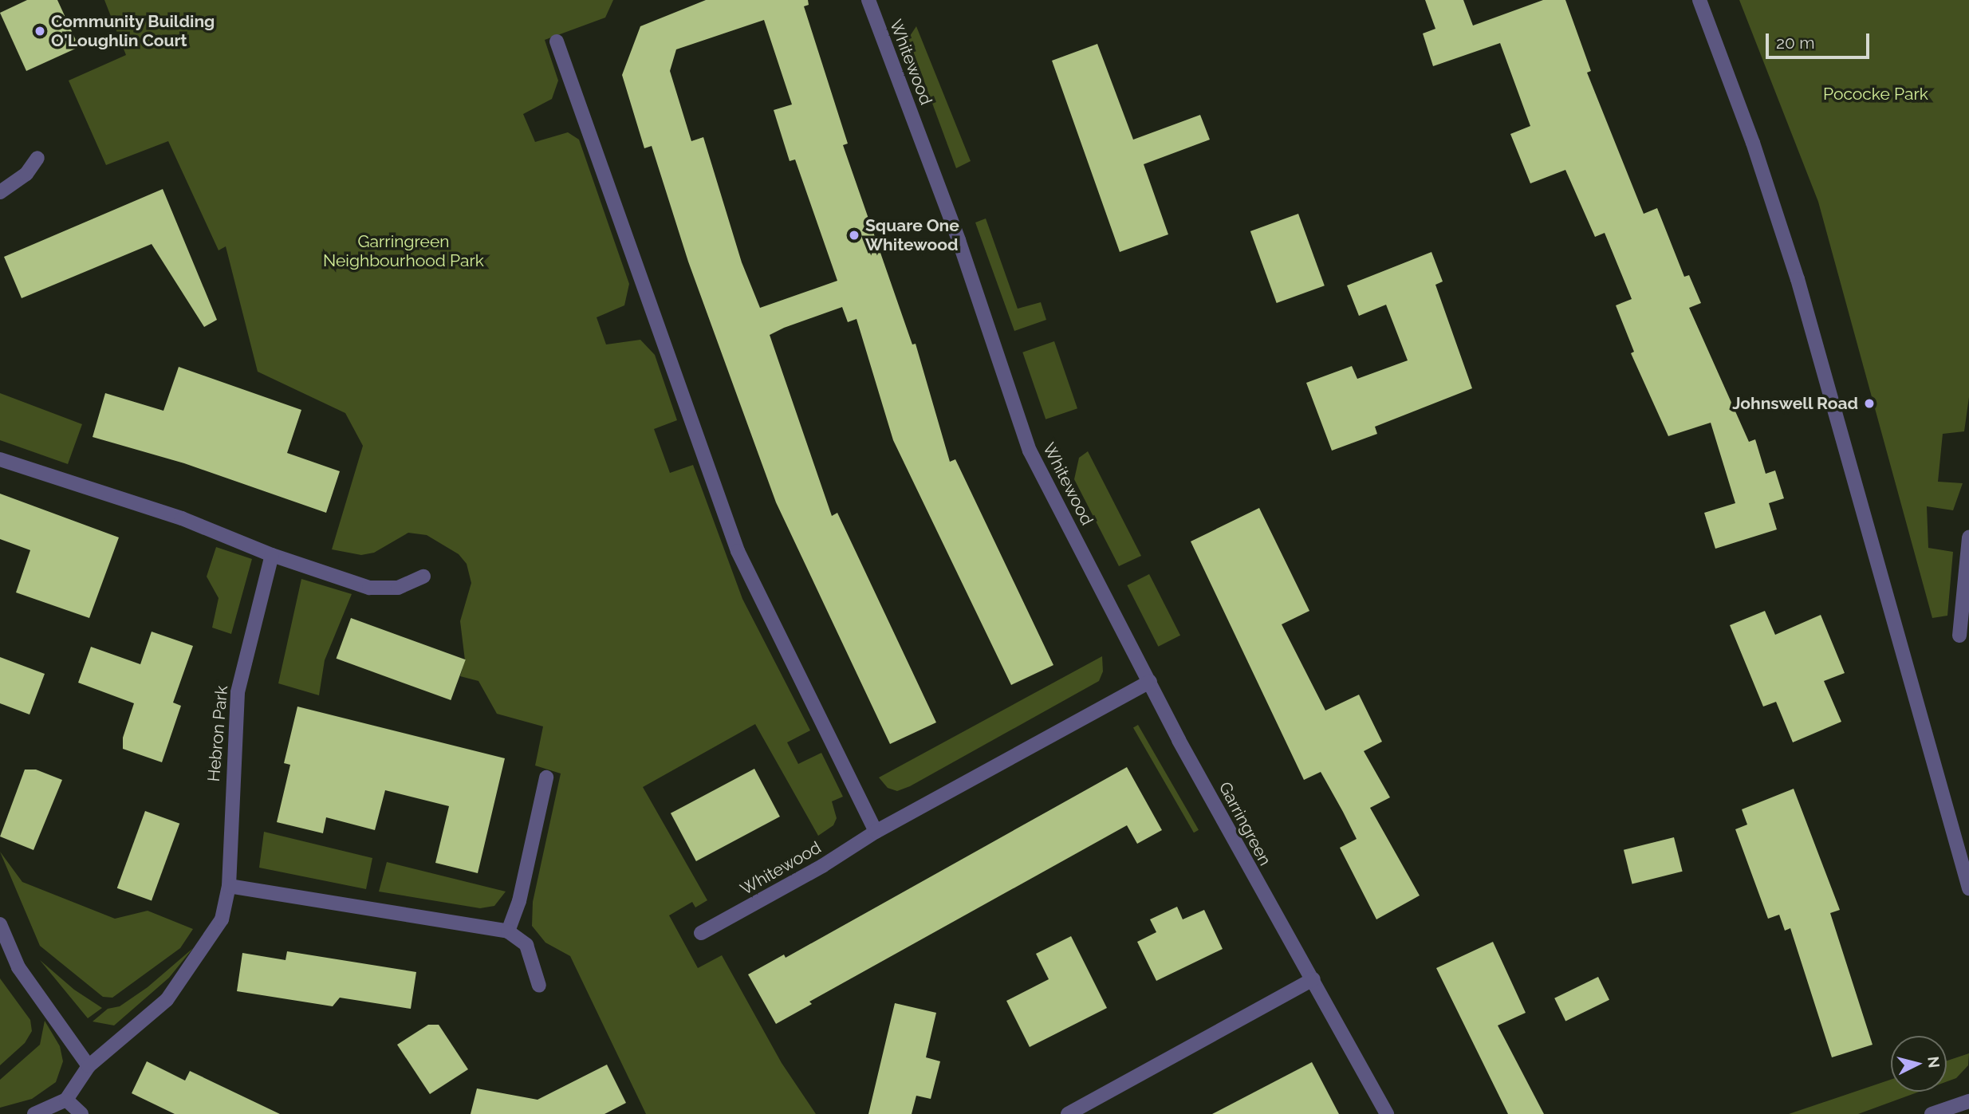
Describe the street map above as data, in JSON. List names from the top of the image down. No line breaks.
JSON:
{"streets":{"street":["Whitewood","Hebron Park","Garringreen"]},"crossings":[["Whitewood","Garringreen"]],"parks":["Pococke Park","Garringreen Neighbourhood Park"],"places":["Community Building O'Loughlin Court","Square One Whitewood","Johnswell Road"],"scale_bar":"20 m","north":"right"}
